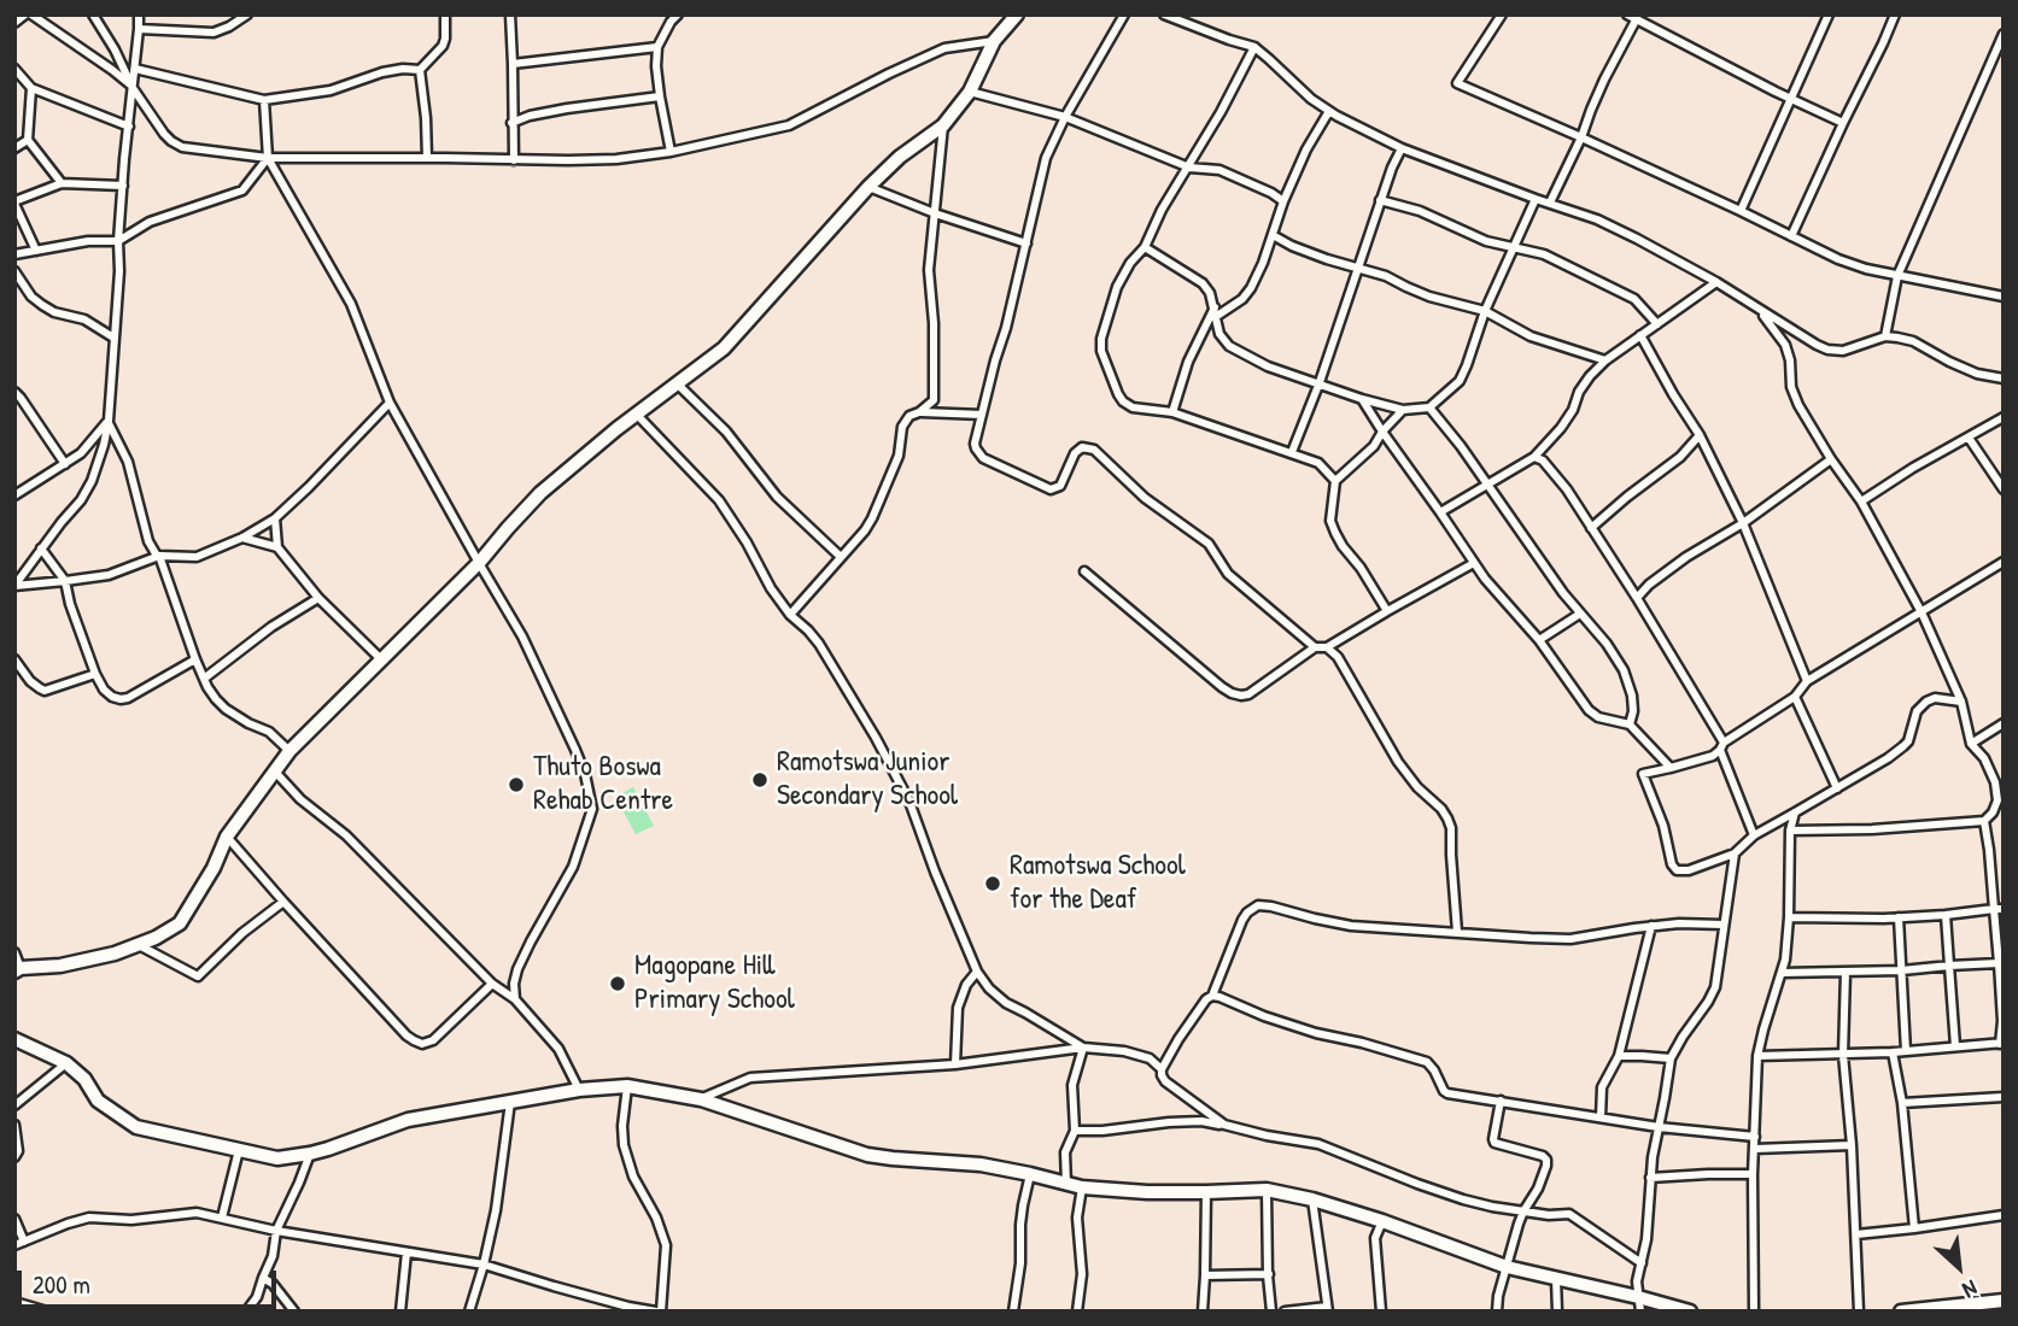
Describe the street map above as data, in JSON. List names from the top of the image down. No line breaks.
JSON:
{"places":["Ramotswa Junior Secondary School","Thuto Boswa Rehab Centre","Ramotswa School for the Deaf","Magopane Hill Primary School"],"scale_bar":"200 m","north":"bottom right"}
